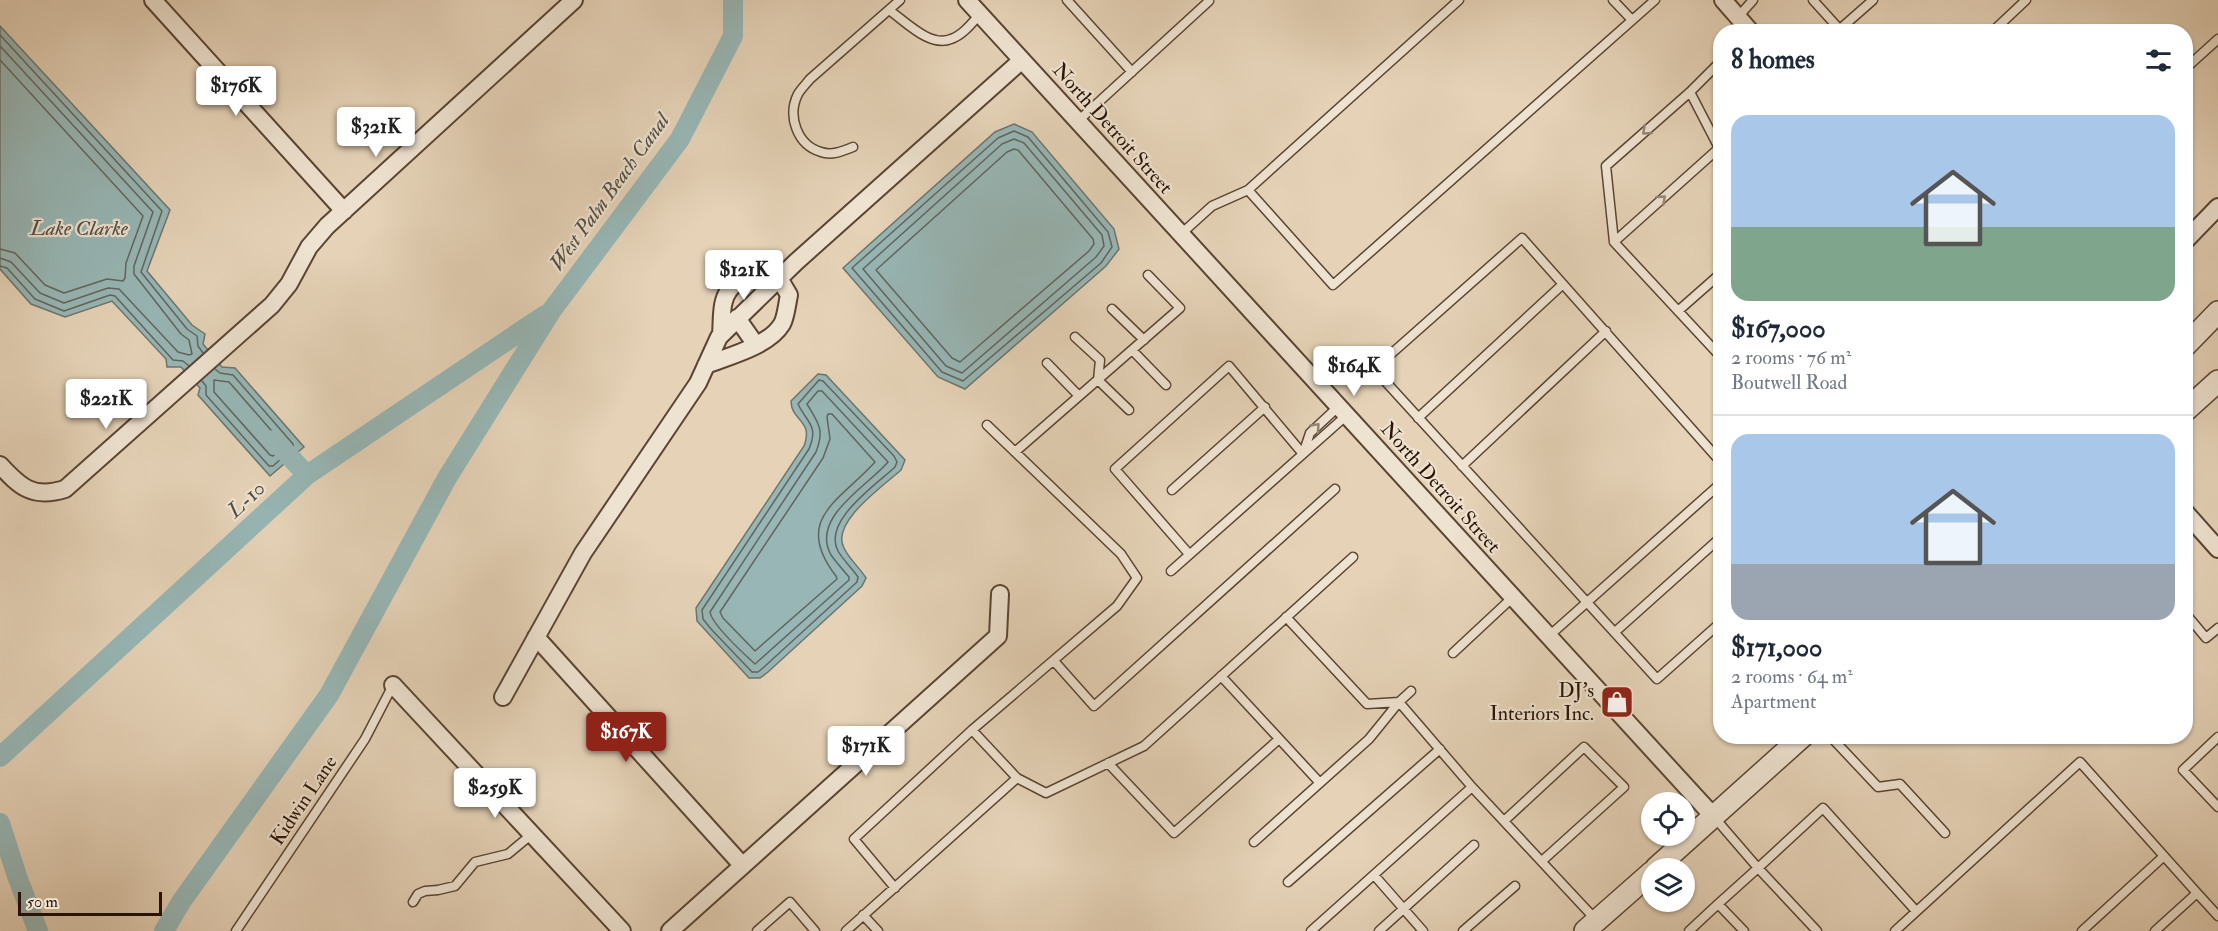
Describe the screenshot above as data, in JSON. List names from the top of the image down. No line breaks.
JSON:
{"streets":{"street":["North Detroit Street"],"lane":["Kidwin Lane"]},"water":["West Palm Beach Canal","Lake Clarke","L-10"],"places":{"shop":["DJ's Interiors Inc."]},"scale_bar":"50 m","page":{"heading":"8 homes","price":["$176K","$321K","$121K","$164K","$221K","$167K","$171K","$259K"],"list":[{"name":"$167,000","note":"2 rooms · 76 m² · Boutwell Road"},{"name":"$171,000","note":"2 rooms · 64 m² · Apartment"}],"scale":"50 m"}}
